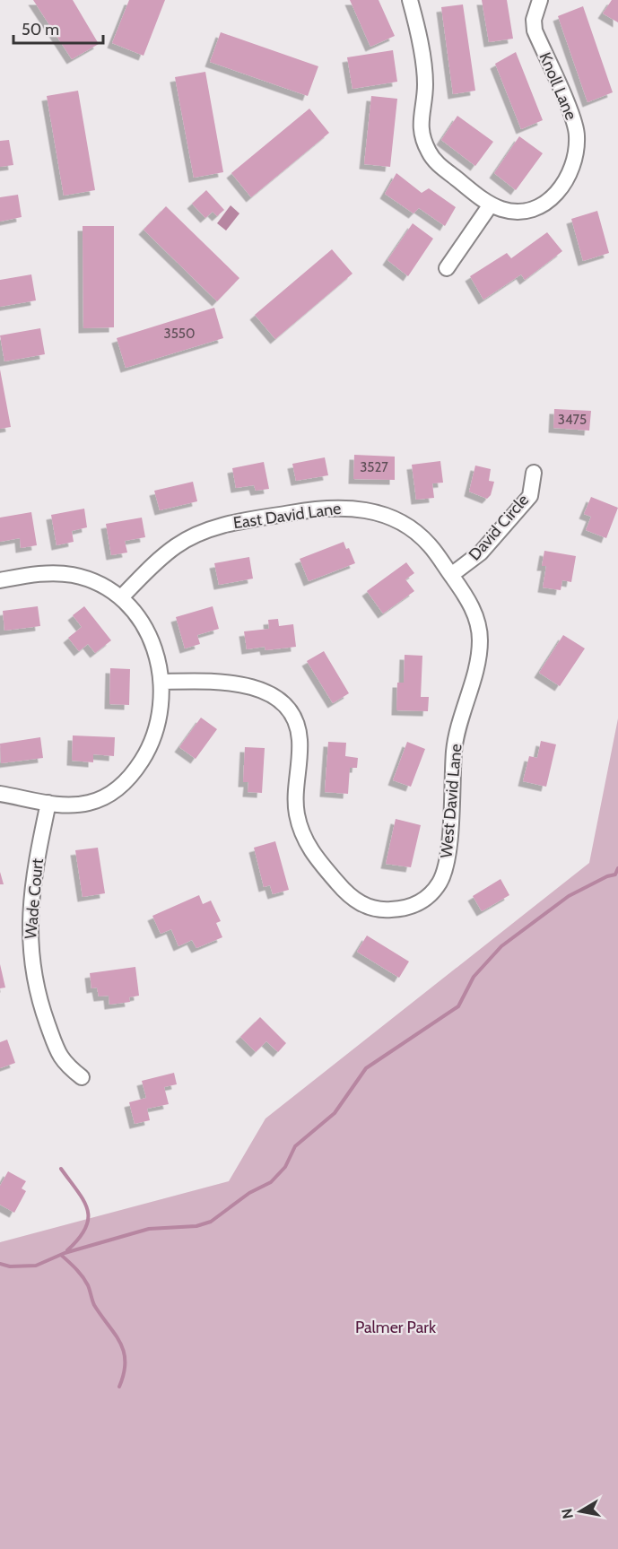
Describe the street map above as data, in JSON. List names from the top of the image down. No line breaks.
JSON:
{"streets":{"street":["Knoll Lane","East David Lane","David Circle","West David Lane","Wade Court"]},"crossings":[["East David Lane","David Circle"],["East David Lane","West David Lane"],["David Circle","West David Lane"]],"parks":["Palmer Park"],"house_numbers":["3550","3475","3527"],"scale_bar":"50 m","north":"left"}
